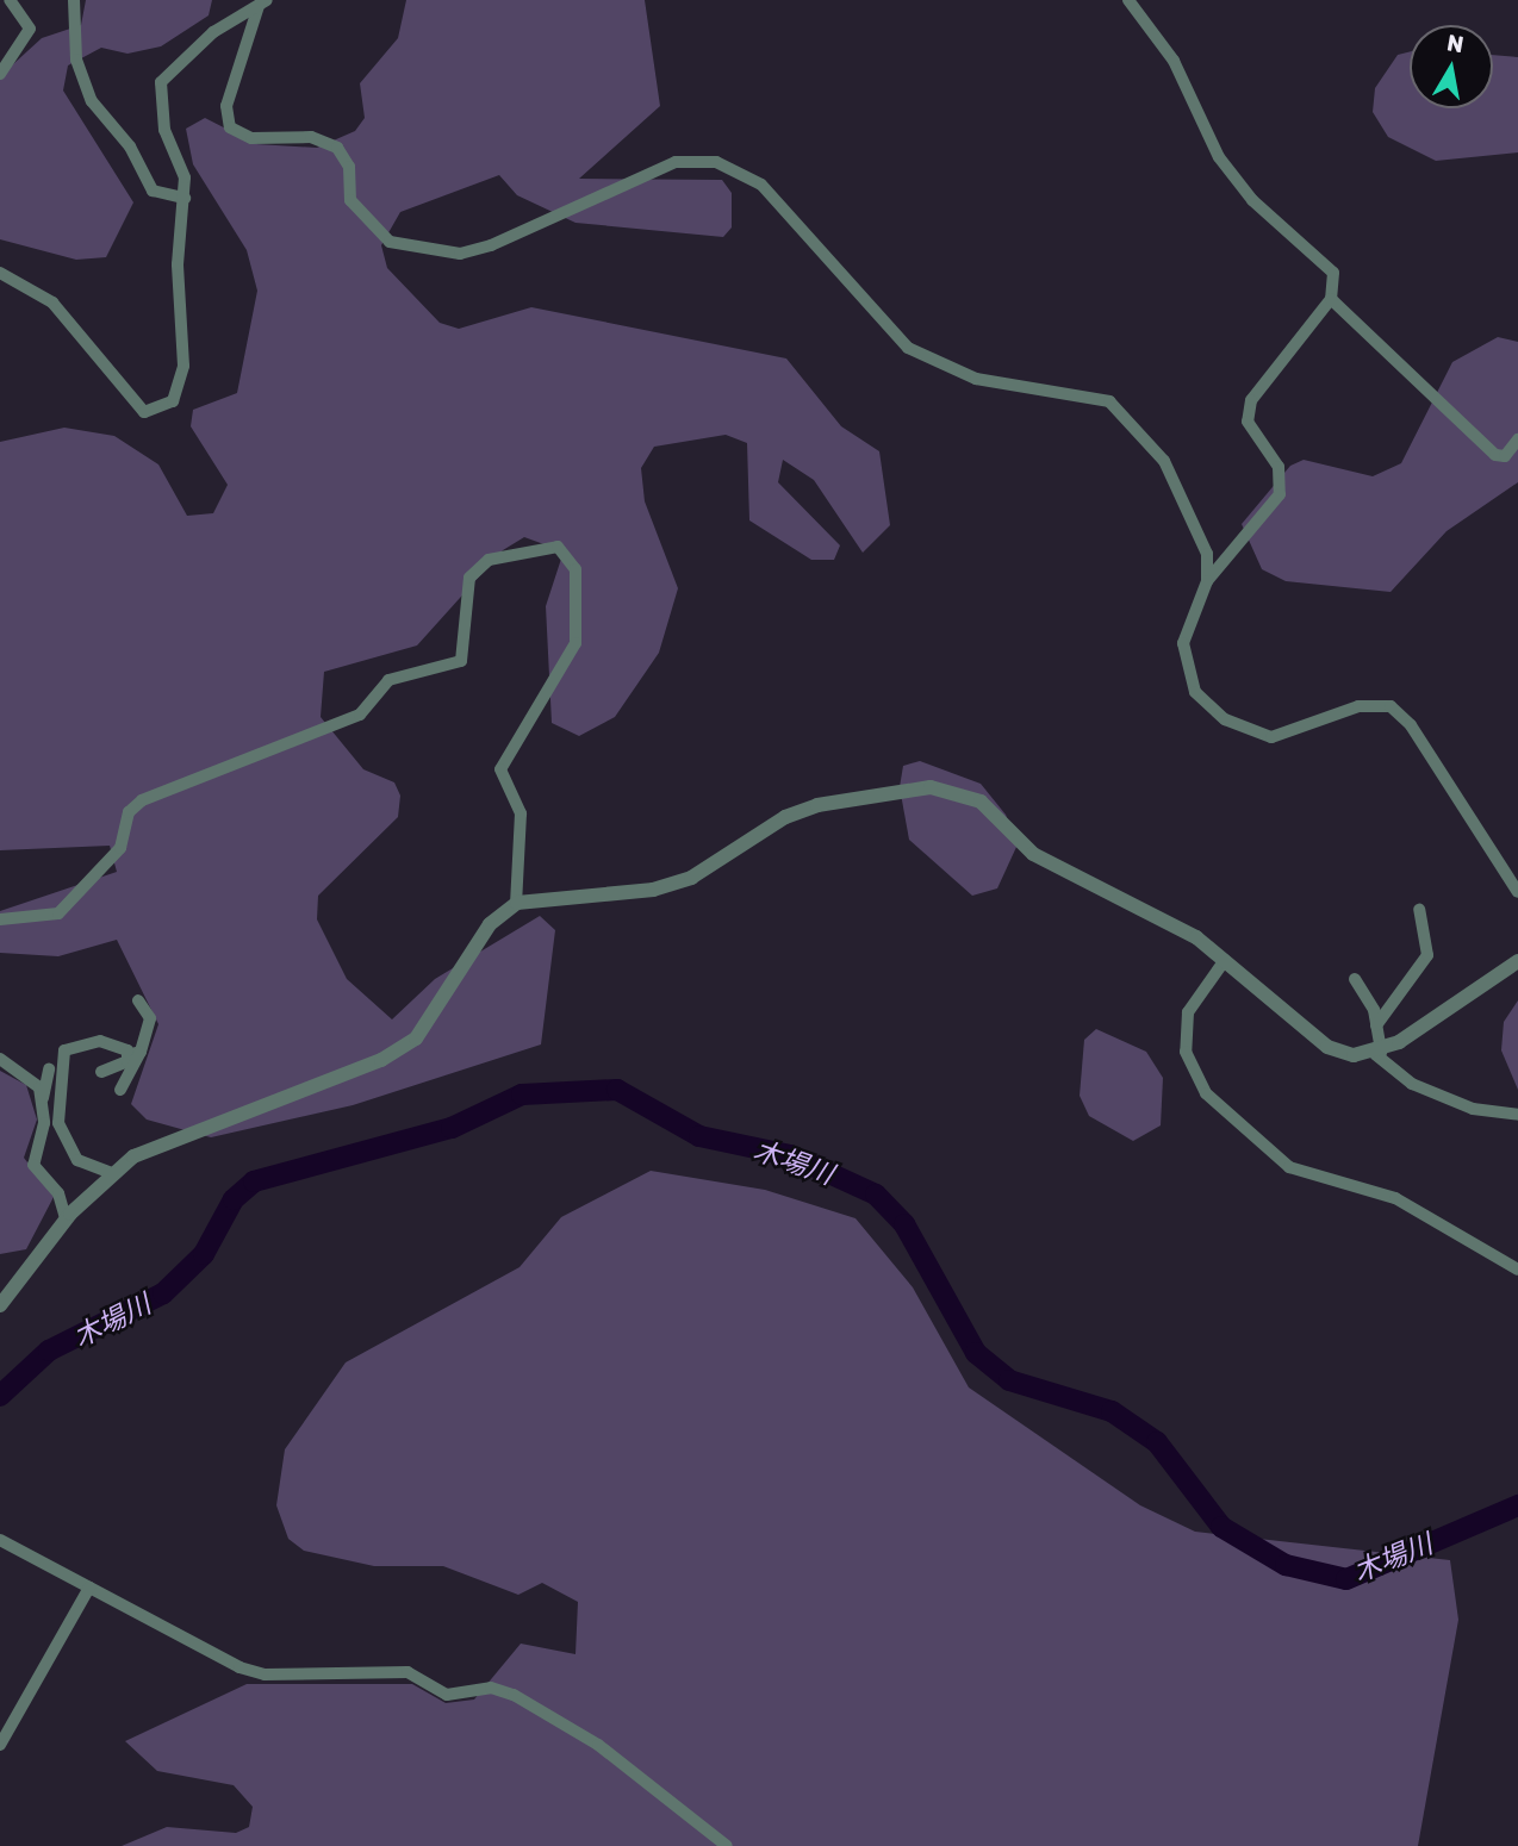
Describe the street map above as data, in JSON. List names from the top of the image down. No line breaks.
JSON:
{"water":["木場川"],"north":"top"}
